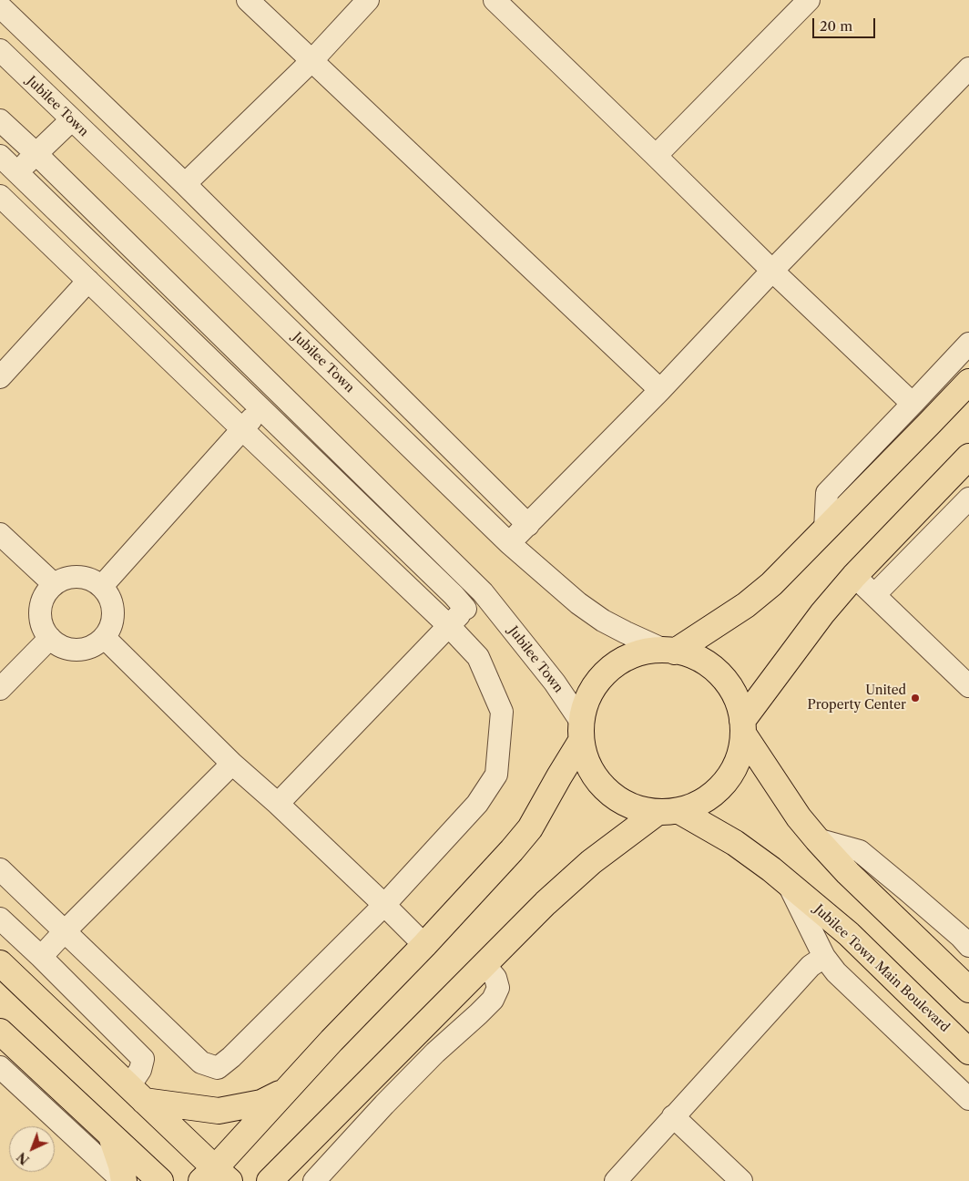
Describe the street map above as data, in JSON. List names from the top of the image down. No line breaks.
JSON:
{"streets":{"main road":["Jubilee Town Main Boulevard"],"street":["Jubilee Town"]},"crossings":[["Jubilee Town","Jubilee Town Main Boulevard"]],"places":["United Property Center"],"scale_bar":"20 m","north":"bottom left"}
